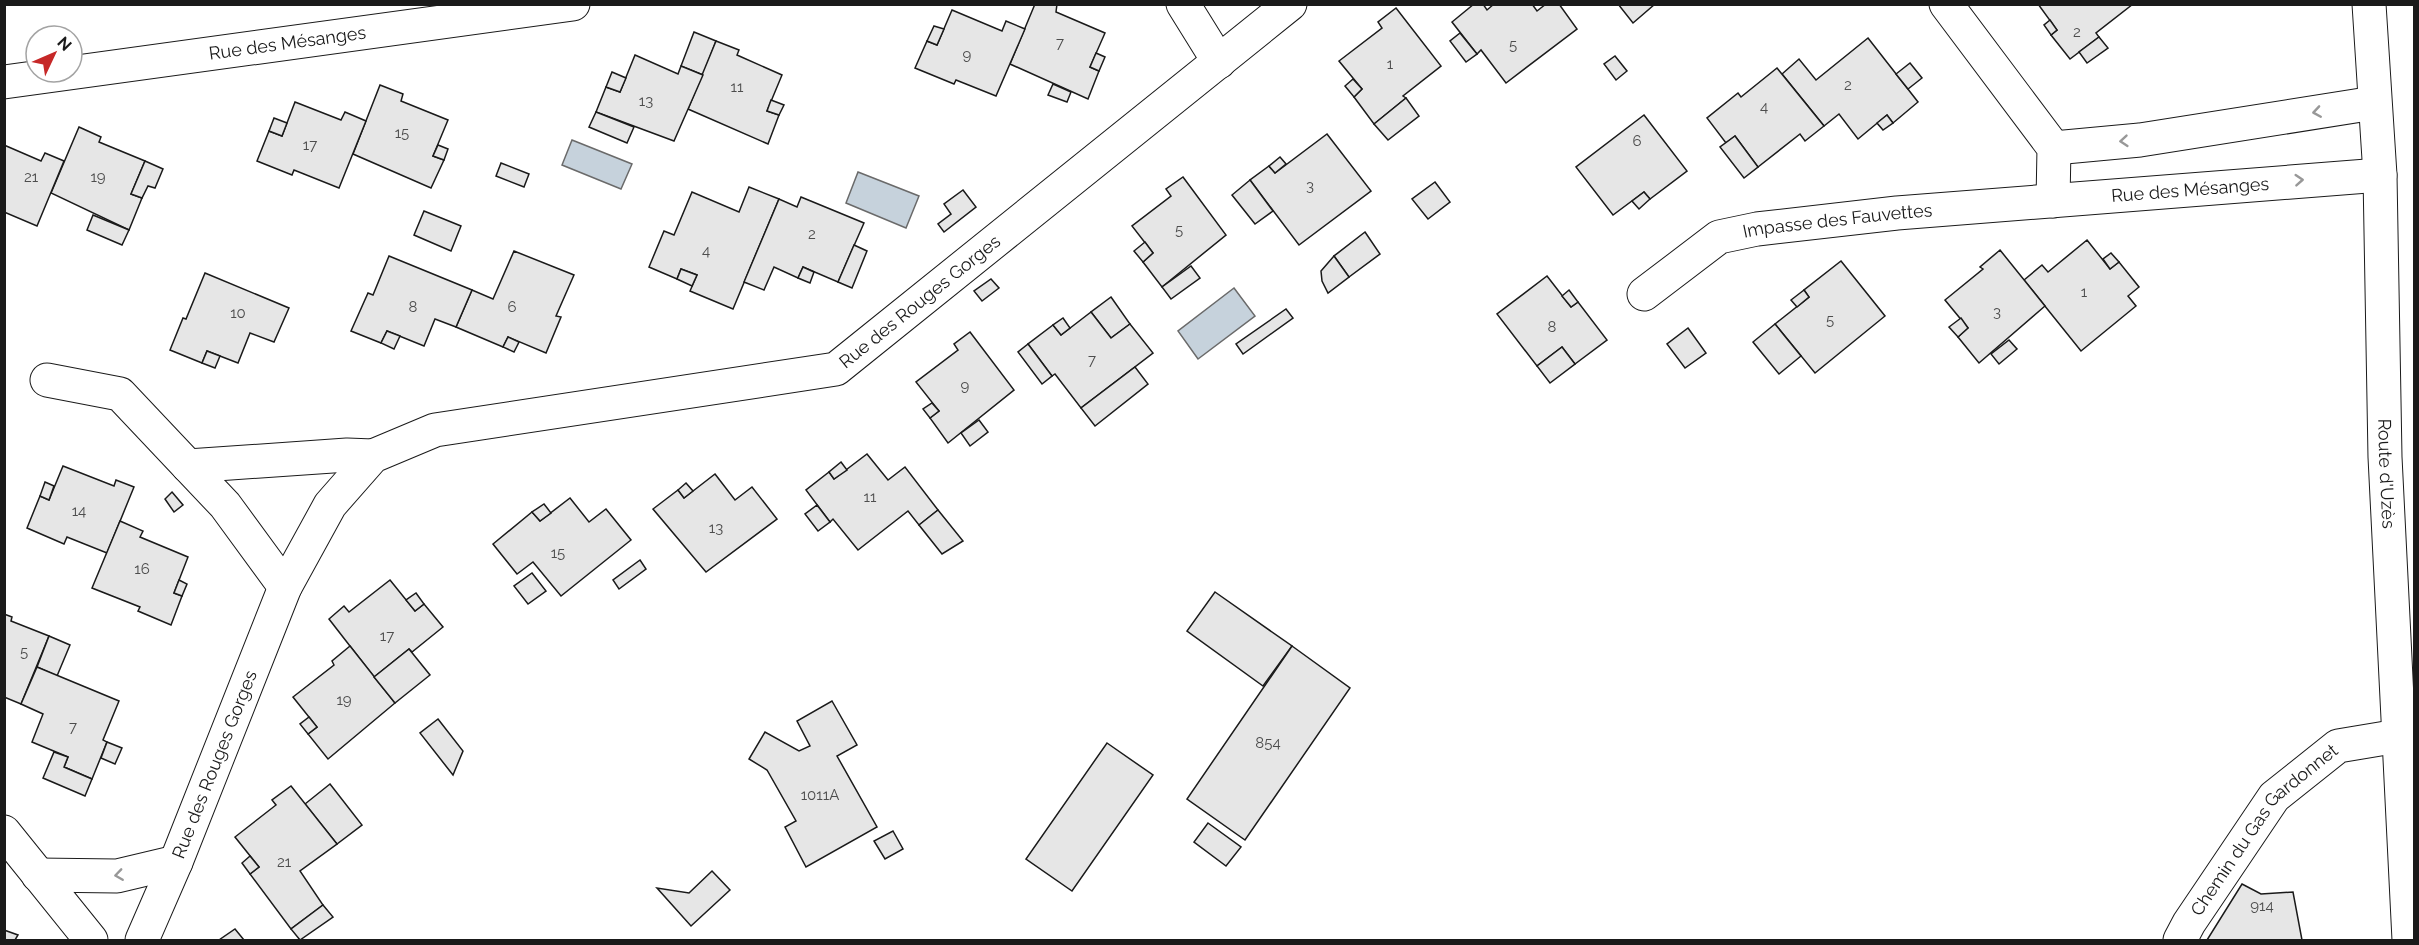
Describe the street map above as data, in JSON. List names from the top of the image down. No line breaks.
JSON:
{"streets":{"street":["Rue des Mésanges","Impasse des Fauvettes","Rue des Rouges Gorges","Route d'Uzès","Chemin du Gas Gardonnet"]},"crossings":[["Rue des Mésanges","Impasse des Fauvettes"],["Rue des Mésanges","Route d'Uzès"],["Route d'Uzès","Chemin du Gas Gardonnet"]],"house_numbers":["2","7","5","9","1","2","11","13","4","15","6","17","21","19","3","5","2","4","1","8","6","3","10","5","8","7","9","11","14","13","15","16","17","5","19","7","854","1011A","21","914"],"north":"top right"}
